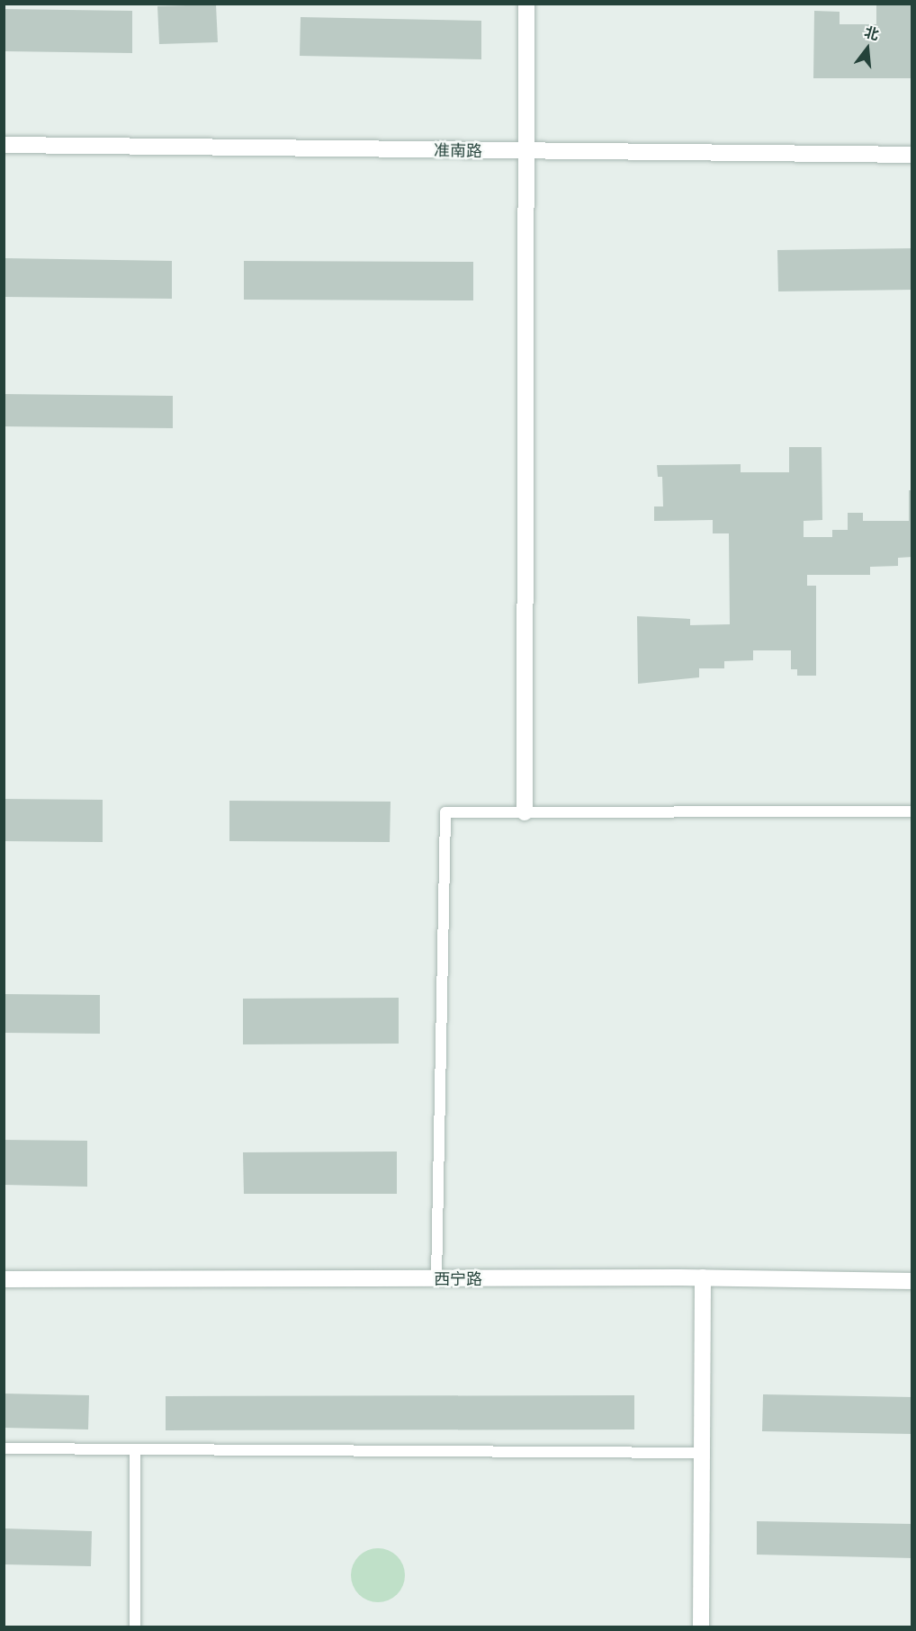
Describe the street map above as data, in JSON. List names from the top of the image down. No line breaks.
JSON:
{"streets":{"street":["准南路","西宁路"]},"north":"top"}
